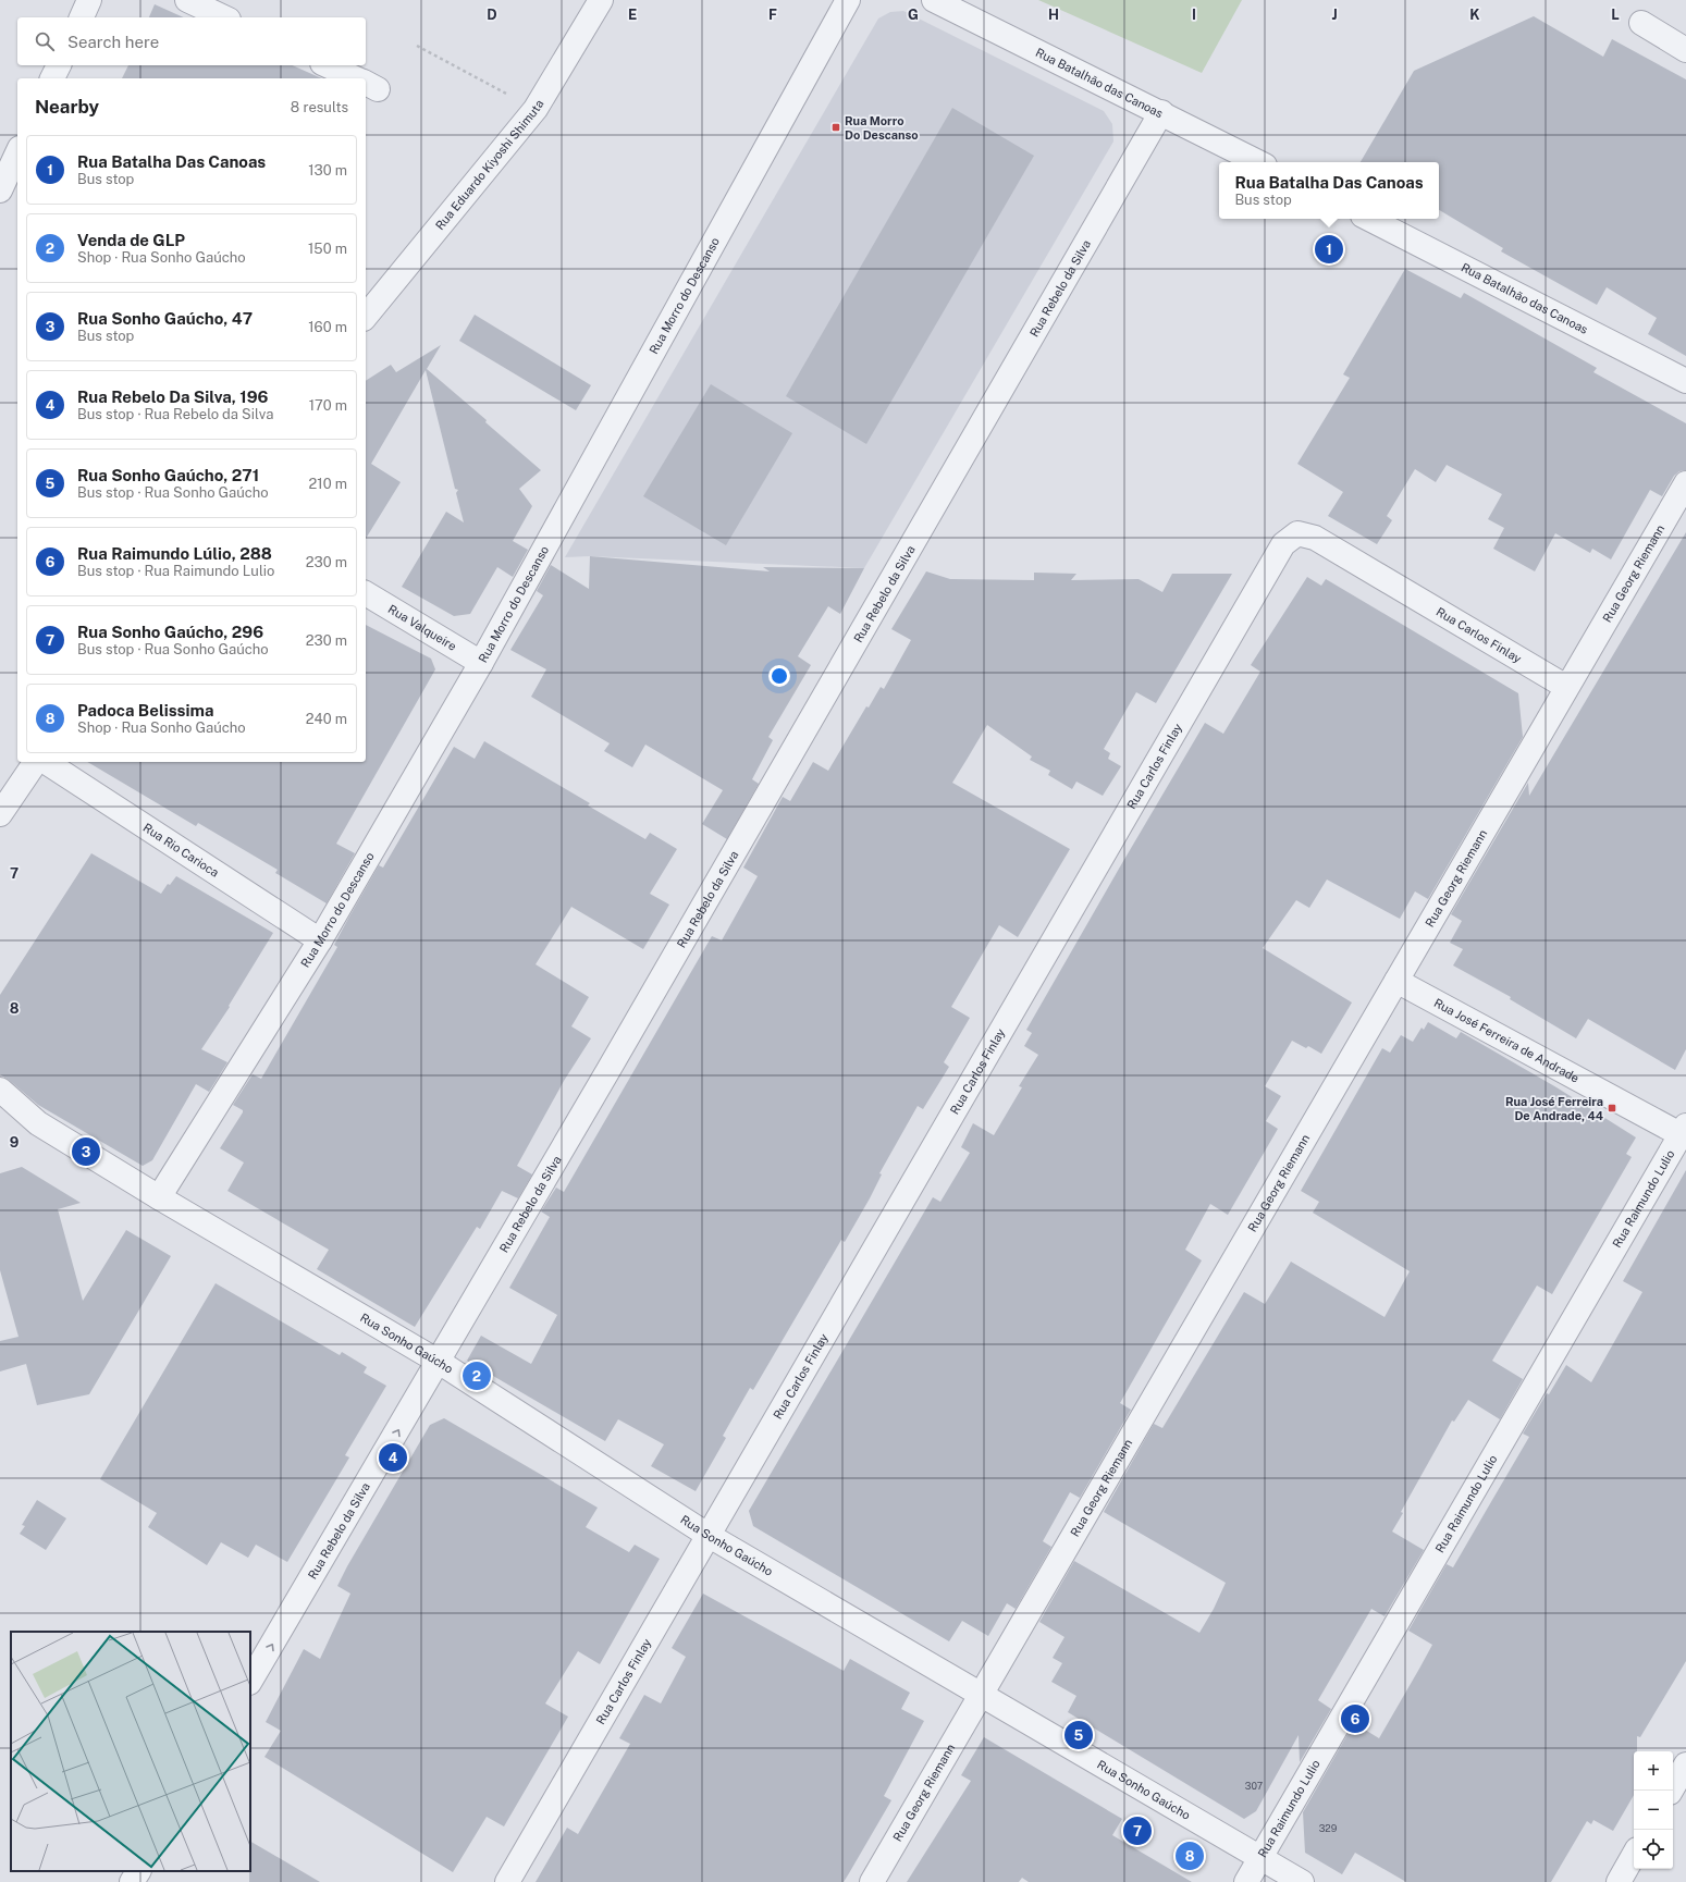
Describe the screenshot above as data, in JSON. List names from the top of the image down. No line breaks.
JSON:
{"streets":{"street":["Rua Batalhão das Canoas","Rua Eduardo Kiyoshi Shimuta","Rua Rebelo da Silva","Rua Morro do Descanso","Rua Georg Riemann","Rua Valqueire","Rua Carlos Finlay","Rua Rio Carioca","Rua José Ferreira de Andrade","Rua Raimundo Lulio","Rua Sonho Gaúcho"]},"crossings":[["Rua Batalhão das Canoas","Rua Rebelo da Silva"],["Rua Rebelo da Silva","Rua Sonho Gaúcho"],["Rua Morro do Descanso","Rua Valqueire"],["Rua Morro do Descanso","Rua Rio Carioca"],["Rua Morro do Descanso","Rua Sonho Gaúcho"],["Rua Georg Riemann","Rua Carlos Finlay"],["Rua Georg Riemann","Rua José Ferreira de Andrade"],["Rua Georg Riemann","Rua Sonho Gaúcho"],["Rua Carlos Finlay","Rua Sonho Gaúcho"],["Rua José Ferreira de Andrade","Rua Raimundo Lulio"],["Rua Raimundo Lulio","Rua Sonho Gaúcho"]],"places":{"transit":["Rua Morro Do Descanso","Rua José Ferreira De Andrade, 44"]},"house_numbers":["307","329"],"page":{"search":"Search here","heading":["Nearby","8 results"],"list":[{"mark":"1","name":"Rua Batalha Das Canoas","note":"Bus stop","value":"130 m"},{"mark":"2","name":"Venda de GLP","note":"Shop · Rua Sonho Gaúcho","value":"150 m"},{"mark":"3","name":"Rua Sonho Gaúcho, 47","note":"Bus stop","value":"160 m"},{"mark":"4","name":"Rua Rebelo Da Silva, 196","note":"Bus stop · Rua Rebelo da Silva","value":"170 m"},{"mark":"5","name":"Rua Sonho Gaúcho, 271","note":"Bus stop · Rua Sonho Gaúcho","value":"210 m"},{"mark":"6","name":"Rua Raimundo Lúlio, 288","note":"Bus stop · Rua Raimundo Lulio","value":"230 m"},{"mark":"7","name":"Rua Sonho Gaúcho, 296","note":"Bus stop · Rua Sonho Gaúcho","value":"230 m"},{"mark":"8","name":"Padoca Belissima","note":"Shop · Rua Sonho Gaúcho","value":"240 m"}],"popup":["Rua Batalha Das Canoas","Bus stop"],"pins":["1","3","2","4","6","5","7","8"],"map_buttons":["+","−"]},"grid":{"columns":["D","E","F","G","H","I","J","K","L"],"rows":["7","8","9"]}}
